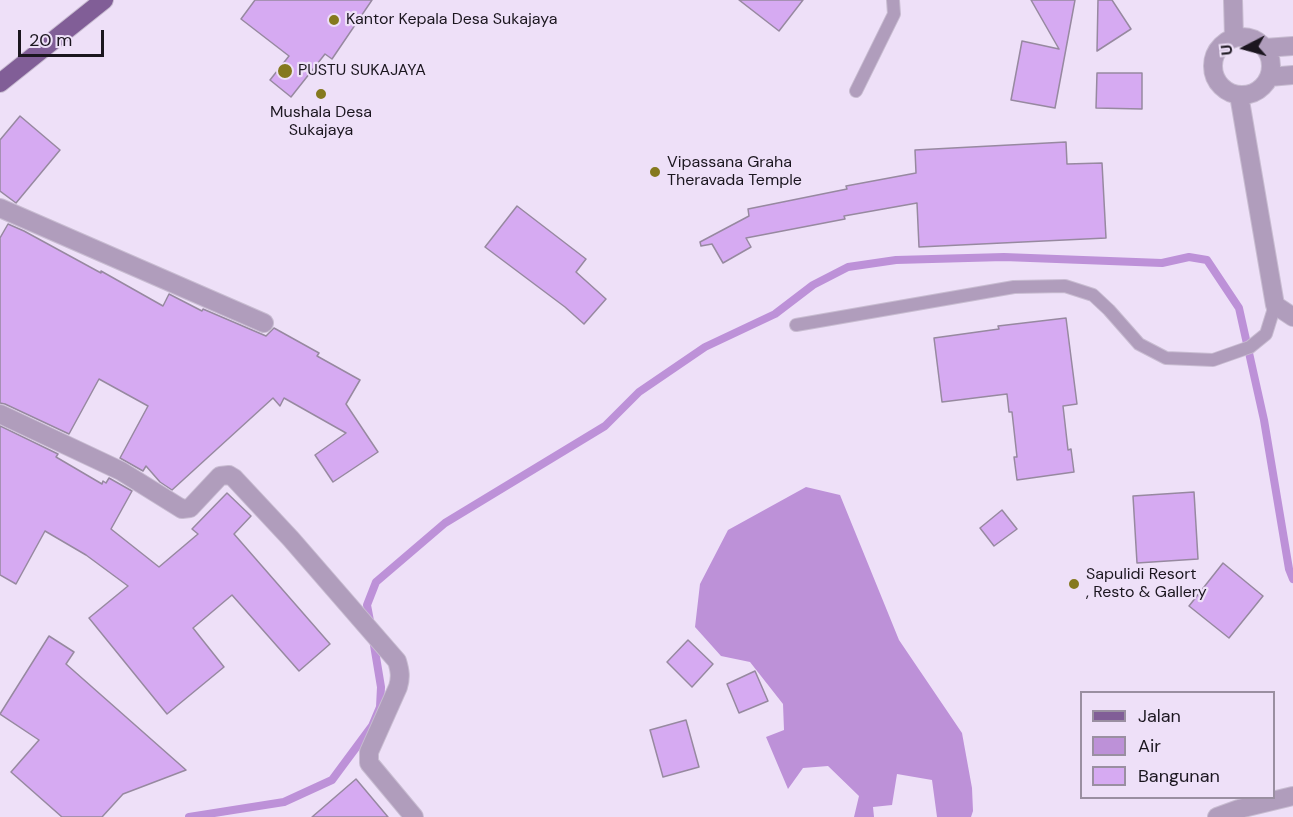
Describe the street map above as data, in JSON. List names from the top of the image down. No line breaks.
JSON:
{"places":["Kantor Kepala Desa Sukajaya","PUSTU SUKAJAYA","Mushala Desa Sukajaya","Vipassana Graha Theravada Temple","Sapulidi Resort , Resto & Gallery"],"legend":["Jalan","Air","Bangunan"],"scale_bar":"20 m","north":"left"}
